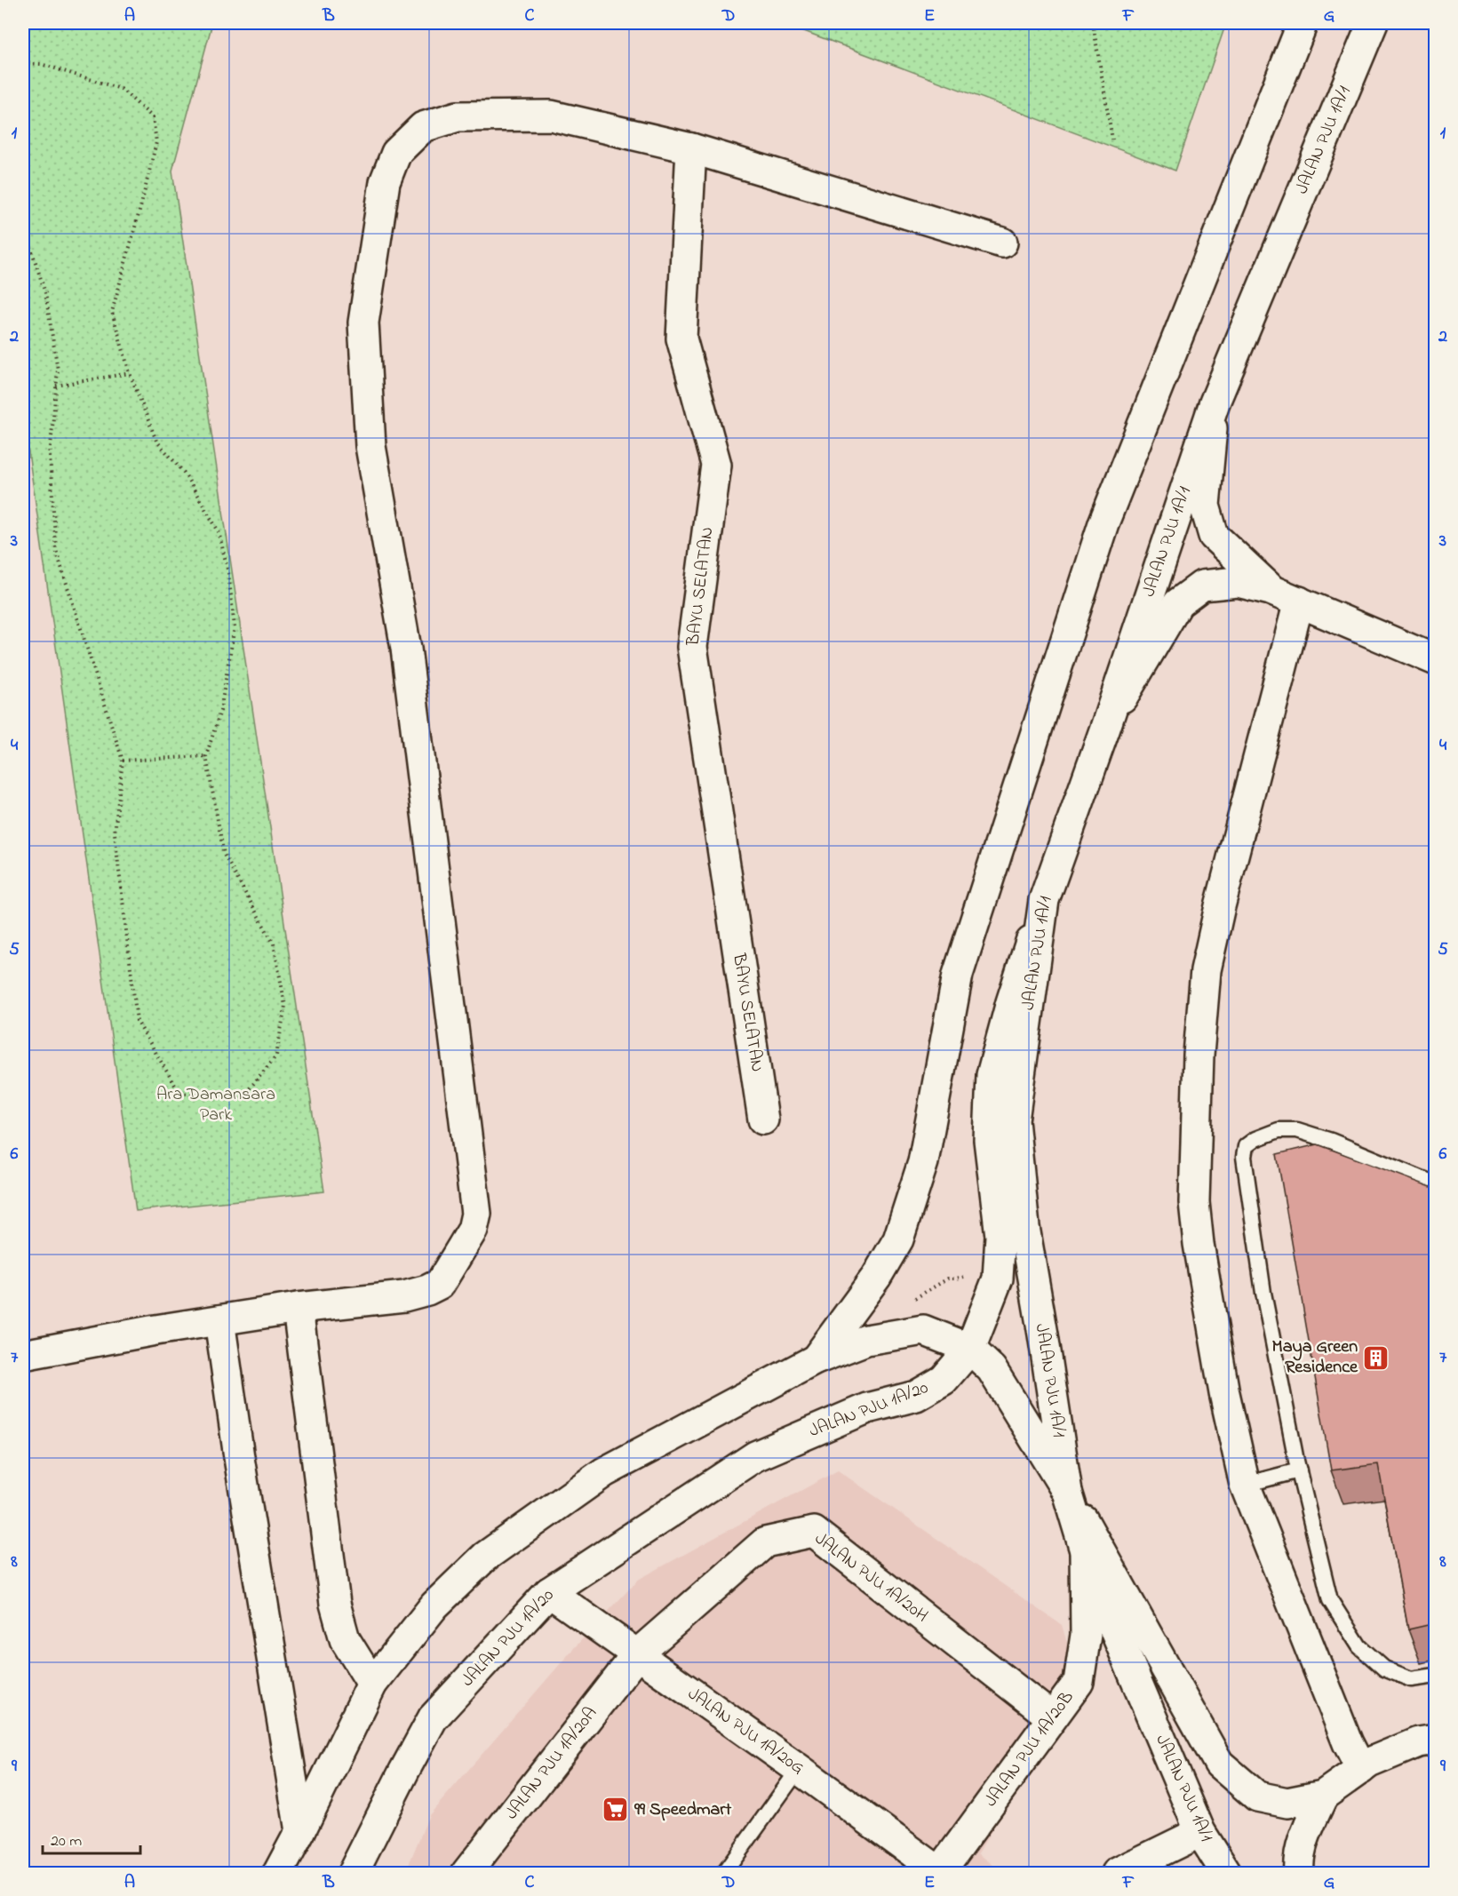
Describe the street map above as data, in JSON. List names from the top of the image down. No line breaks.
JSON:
{"streets":{"street":["JALAN PJU 1A/1","BAYU SELATAN","JALAN PJU 1A/20","JALAN PJU 1A/20H","JALAN PJU 1A/20G","JALAN PJU 1A/20B","JALAN PJU 1A/20A"]},"crossings":[["JALAN PJU 1A/1","JALAN PJU 1A/20"],["JALAN PJU 1A/1","JALAN PJU 1A/20B"],["JALAN PJU 1A/20","JALAN PJU 1A/20G"],["JALAN PJU 1A/20H","JALAN PJU 1A/20G"],["JALAN PJU 1A/20H","JALAN PJU 1A/20B"],["JALAN PJU 1A/20H","JALAN PJU 1A/20A"],["JALAN PJU 1A/20G","JALAN PJU 1A/20B"],["JALAN PJU 1A/20G","JALAN PJU 1A/20A"]],"parks":["Ara Damansara Park"],"places":{"building":["Maya Green Residence"],"supermarket":["99 Speedmart"]},"scale_bar":"20 m","grid":{"columns":["A","B","C","D","E","F","G"],"rows":["1","2","3","4","5","6","7","8","9"]}}
